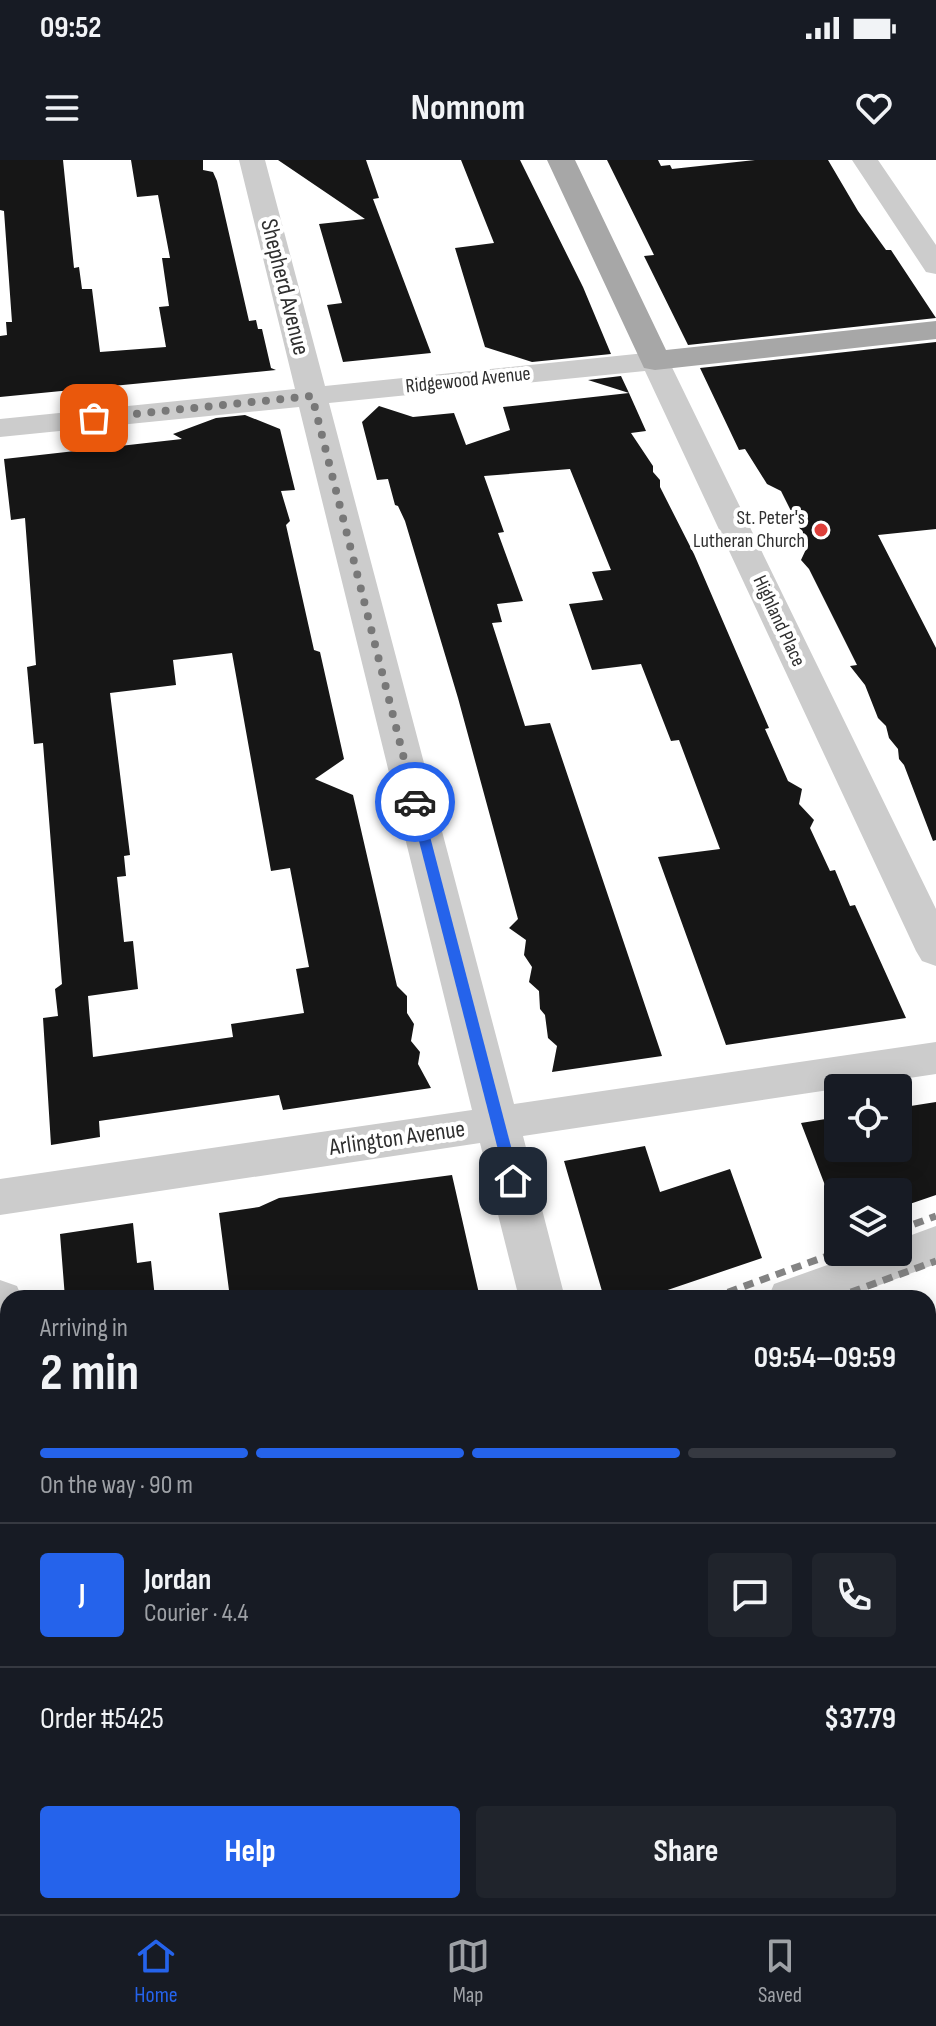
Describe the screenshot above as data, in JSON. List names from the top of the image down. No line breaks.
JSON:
{"streets":{"main road":["Ridgewood Avenue","Highland Place"],"street":["Shepherd Avenue","Arlington Avenue"]},"crossings":[["Shepherd Avenue","Ridgewood Avenue"],["Shepherd Avenue","Arlington Avenue"],["Ridgewood Avenue","Highland Place"]],"places":["St. Peter's Lutheran Church"],"page":{"status":"09:52","header":"Nomnom","heading":["2 min","Arriving in","09:54–09:59"],"panel":["Jordan","Courier · 4.4","Order #5425","$37.79"],"bar":"On the way · 90 m","round":"J","buttons":["Help","Share"],"tabs":["Home","Map","Saved"]}}
